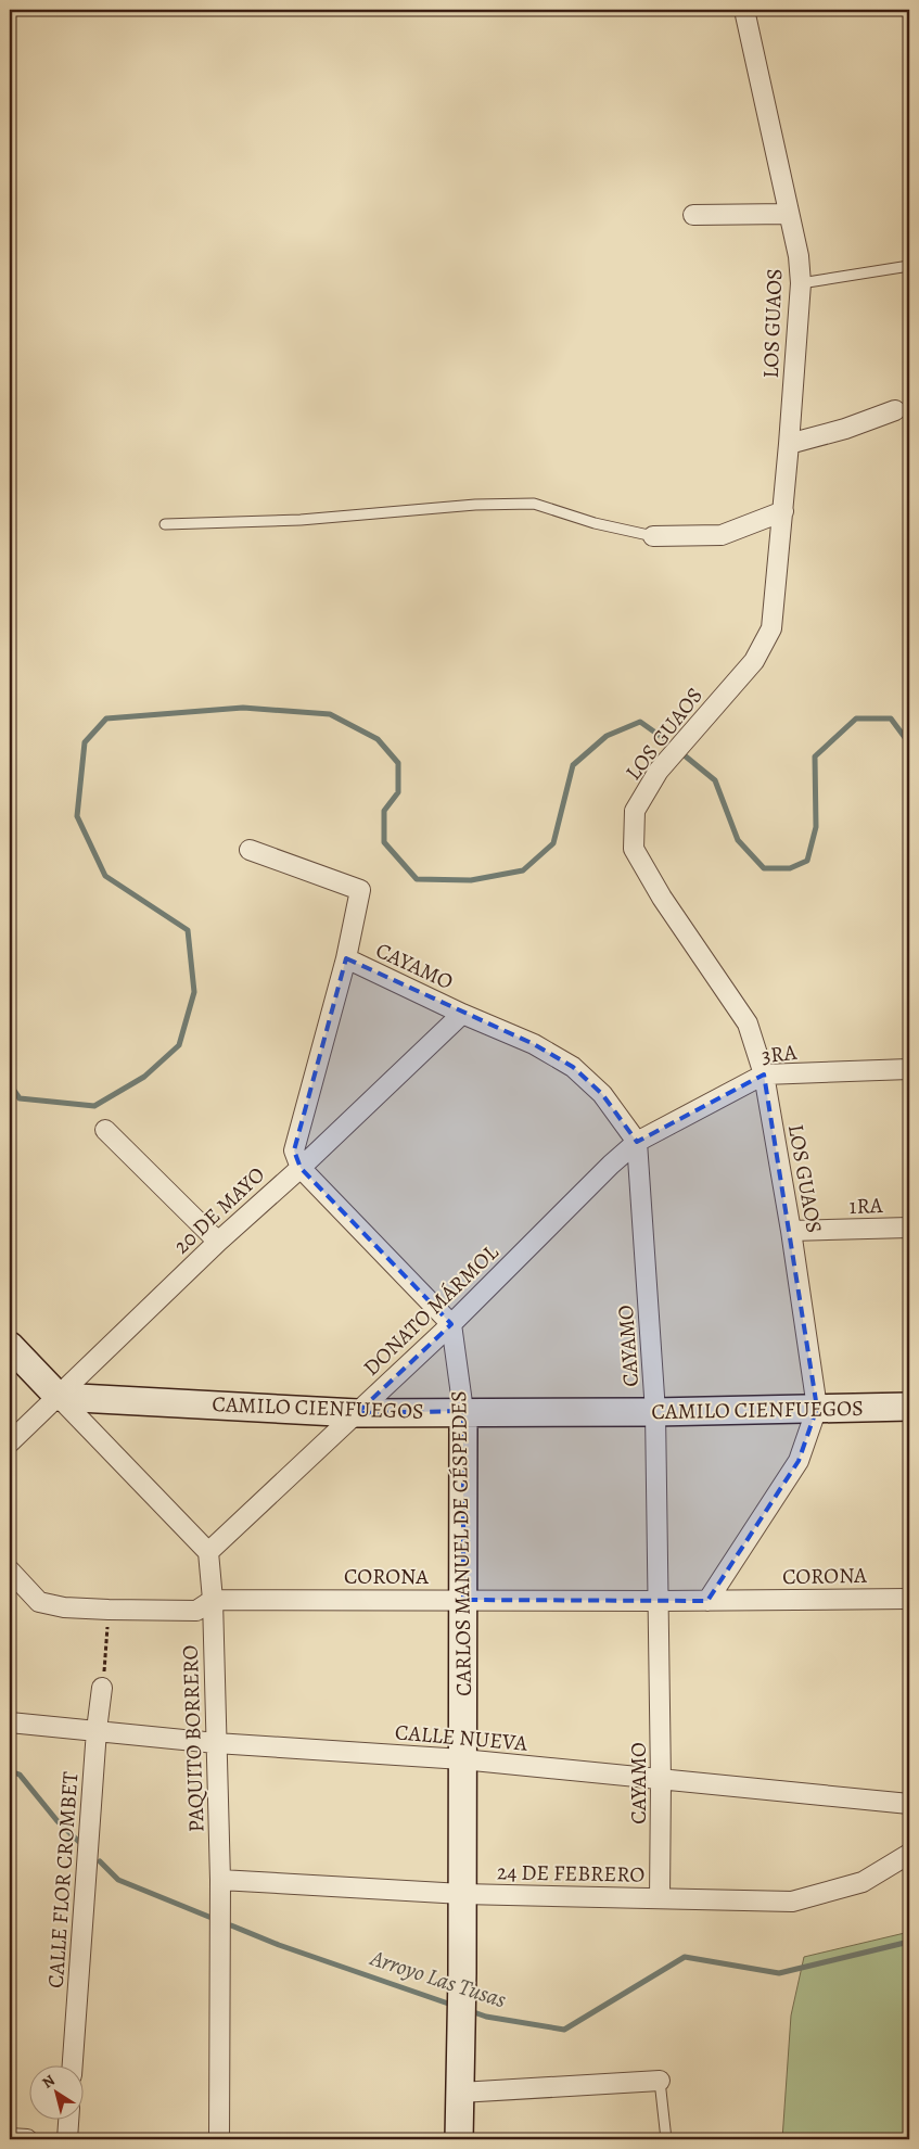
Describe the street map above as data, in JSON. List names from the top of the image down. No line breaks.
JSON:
{"streets":{"street":["LOS GUAOS","CAYAMO","3RA","1RA","20 DE MAYO","DONATO MÁRMOL","CAMILO CIENFUEGOS","CARLOS MANUEL DE CÉSPEDES","CORONA","CALLE NUEVA","PAQUITO BORRERO","24 DE FEBRERO","CALLE FLOR CROMBET"]},"crossings":[["LOS GUAOS","3RA"],["LOS GUAOS","1RA"],["LOS GUAOS","CAMILO CIENFUEGOS"],["LOS GUAOS","CORONA"],["CAYAMO","3RA"],["CAYAMO","20 DE MAYO"],["CAYAMO","DONATO MÁRMOL"],["CAYAMO","CAMILO CIENFUEGOS"],["CAYAMO","CORONA"],["CAYAMO","CALLE NUEVA"],["CAYAMO","24 DE FEBRERO"],["3RA","DONATO MÁRMOL"],["20 DE MAYO","CAMILO CIENFUEGOS"],["DONATO MÁRMOL","CAMILO CIENFUEGOS"],["DONATO MÁRMOL","CARLOS MANUEL DE CÉSPEDES"],["DONATO MÁRMOL","PAQUITO BORRERO"],["CAMILO CIENFUEGOS","CARLOS MANUEL DE CÉSPEDES"],["CARLOS MANUEL DE CÉSPEDES","CORONA"],["CARLOS MANUEL DE CÉSPEDES","CALLE NUEVA"],["CARLOS MANUEL DE CÉSPEDES","24 DE FEBRERO"],["CORONA","PAQUITO BORRERO"],["CALLE NUEVA","PAQUITO BORRERO"],["CALLE NUEVA","CALLE FLOR CROMBET"],["PAQUITO BORRERO","24 DE FEBRERO"]],"water":["Arroyo Las Tusas"],"north":"top left"}
